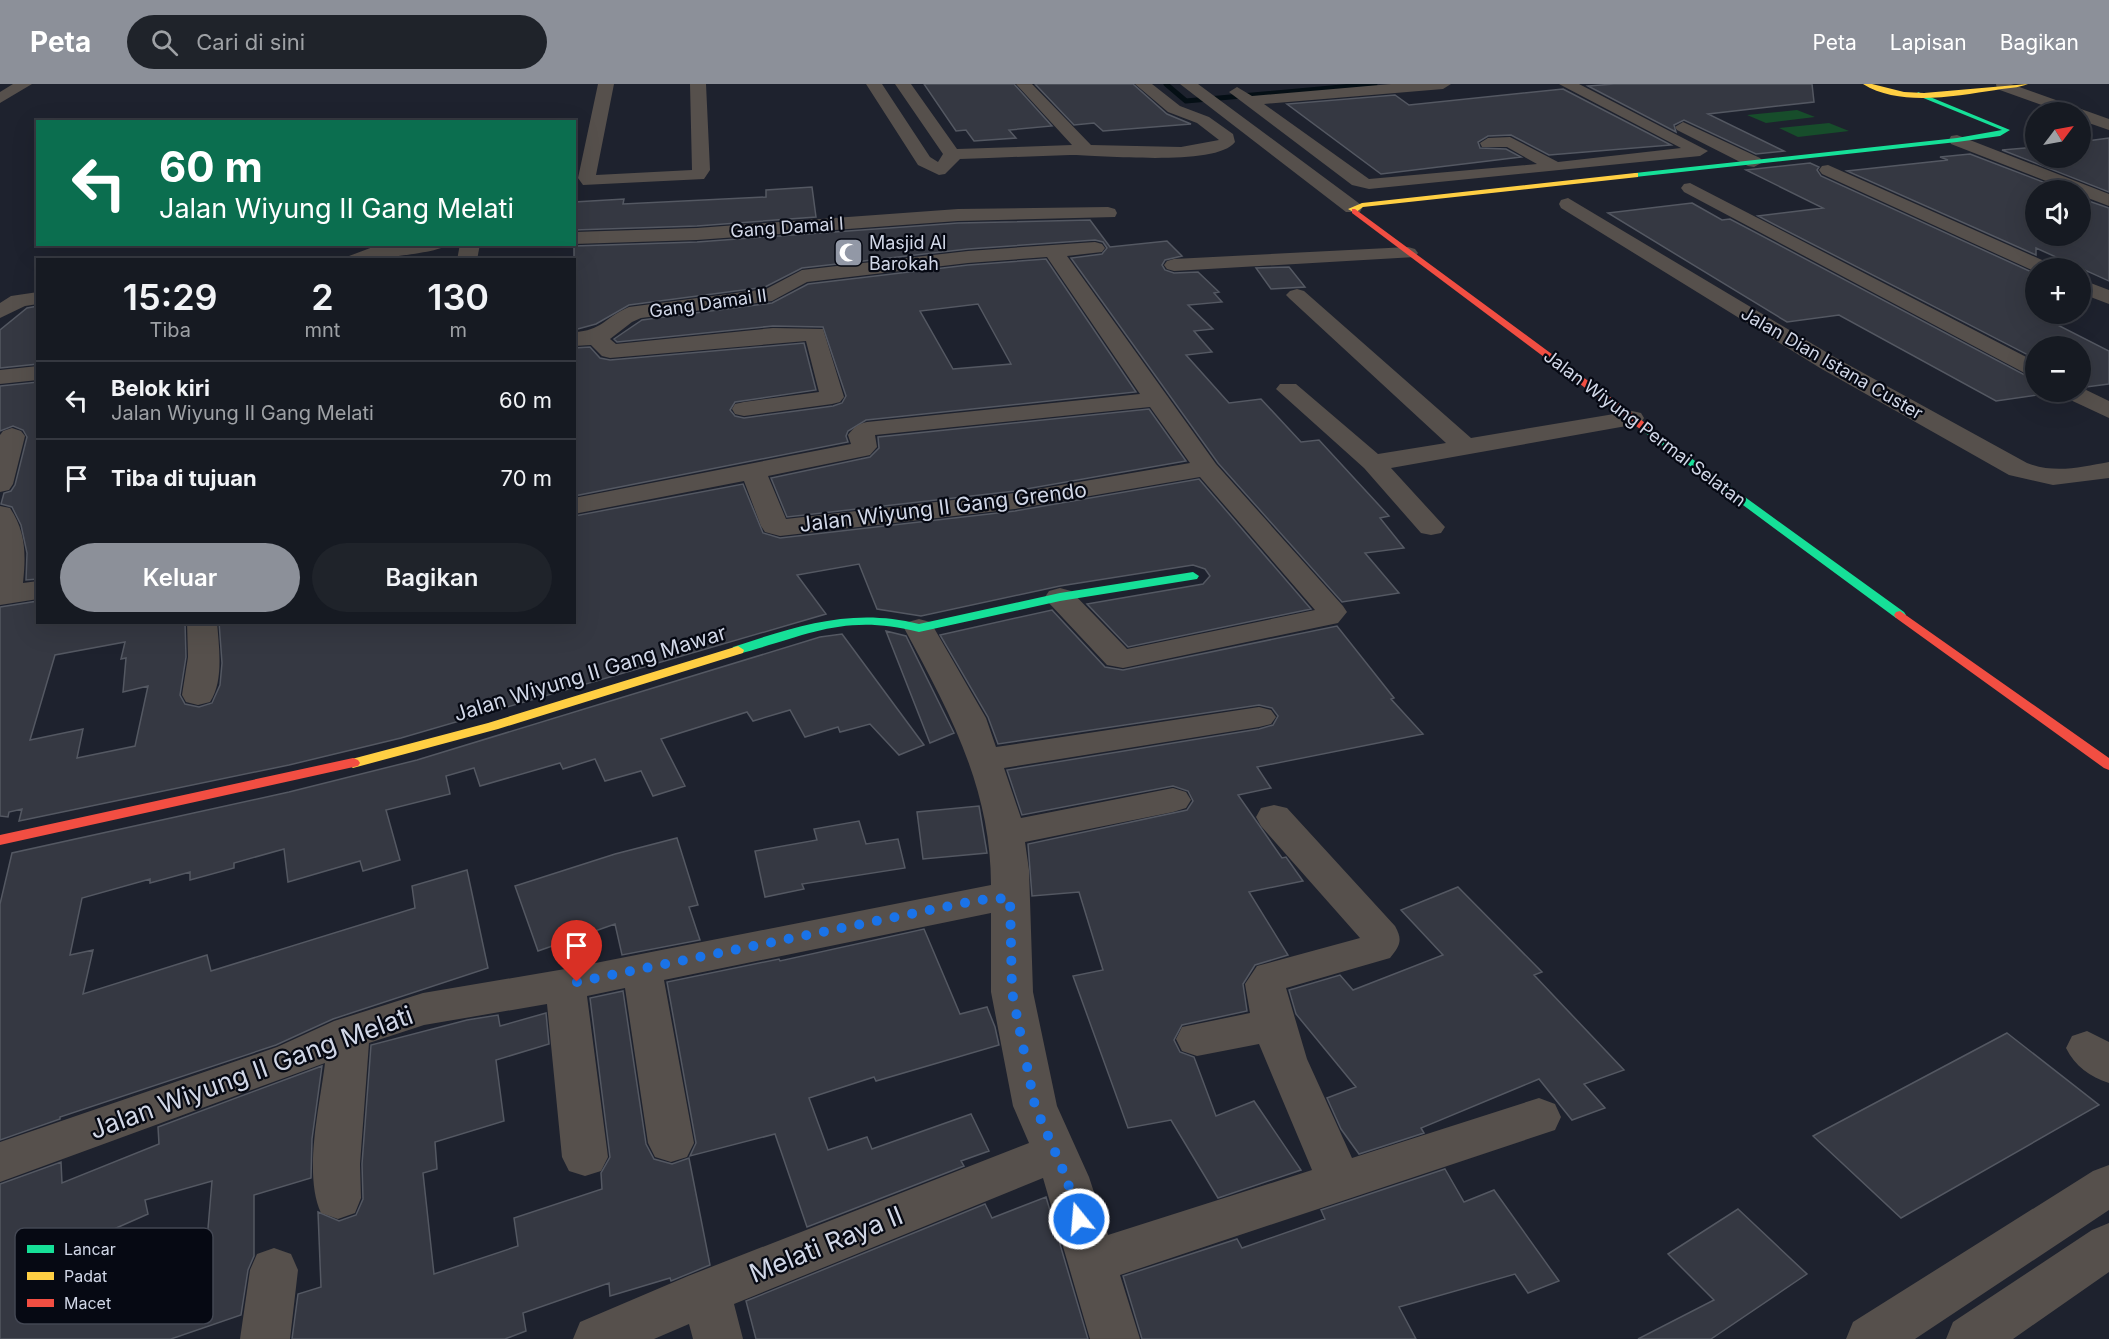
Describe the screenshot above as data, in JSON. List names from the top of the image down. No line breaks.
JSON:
{"streets":{"street":["Gang Damai I","Gang Damai II","Jalan Dian Istana Custer","Jalan Wiyung Permai Selatan","Jalan Wiyung II Gang Grendo","Jalan Wiyung II Gang Mawar","Jalan Wiyung II Gang Melati","Melati Raya II"]},"places":{"mosque":["Masjid Al Barokah"]},"legend":["Lancar","Padat","Macet"],"north":"top right","page":{"header":"Peta","search":"Cari di sini","nav":["Peta","Lapisan","Bagikan"],"map_buttons":["+","−"],"turn":["60 m","Jalan Wiyung II Gang Melati"],"eta":["15:29","Tiba","2","mnt","130","m"],"list":[{"name":"Belok kiri","note":"Jalan Wiyung II Gang Melati","value":"60 m"},{"name":"Tiba di tujuan","value":"70 m"}],"buttons":["Keluar","Bagikan"]}}
